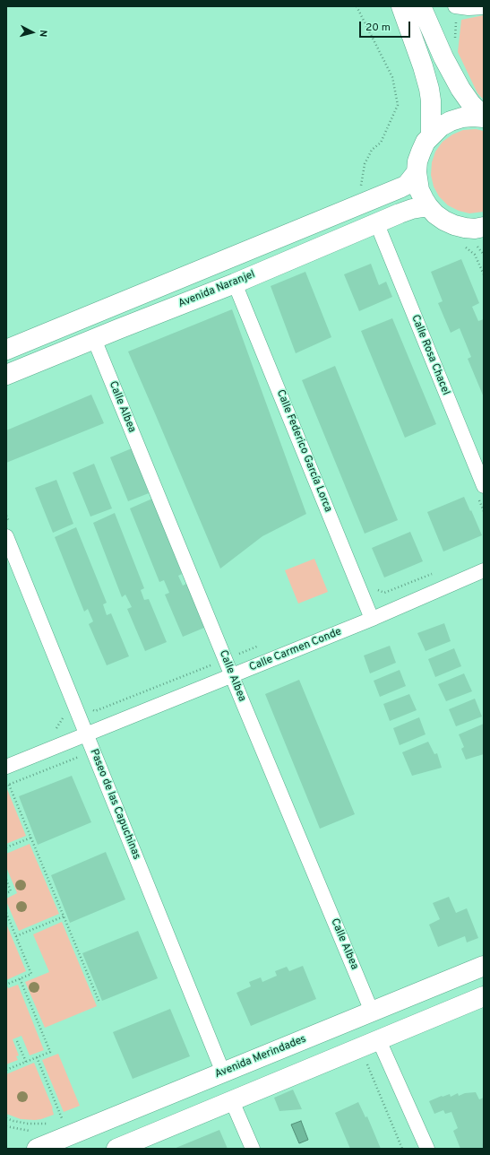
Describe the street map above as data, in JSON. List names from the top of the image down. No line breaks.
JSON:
{"streets":{"main road":["Avenida Naranjel","Avenida Merindades"],"street":["Calle Rosa Chacel","Calle Albea","Calle Federico García Lorca","Calle Carmen Conde","Paseo de las Capuchinas"]},"crossings":[["Avenida Naranjel","Calle Rosa Chacel"],["Avenida Naranjel","Calle Albea"],["Avenida Naranjel","Calle Federico García Lorca"],["Calle Albea","Calle Carmen Conde"],["Calle Albea","Avenida Merindades"],["Calle Federico García Lorca","Calle Carmen Conde"],["Calle Carmen Conde","Paseo de las Capuchinas"],["Paseo de las Capuchinas","Avenida Merindades"]],"scale_bar":"20 m","north":"right"}
